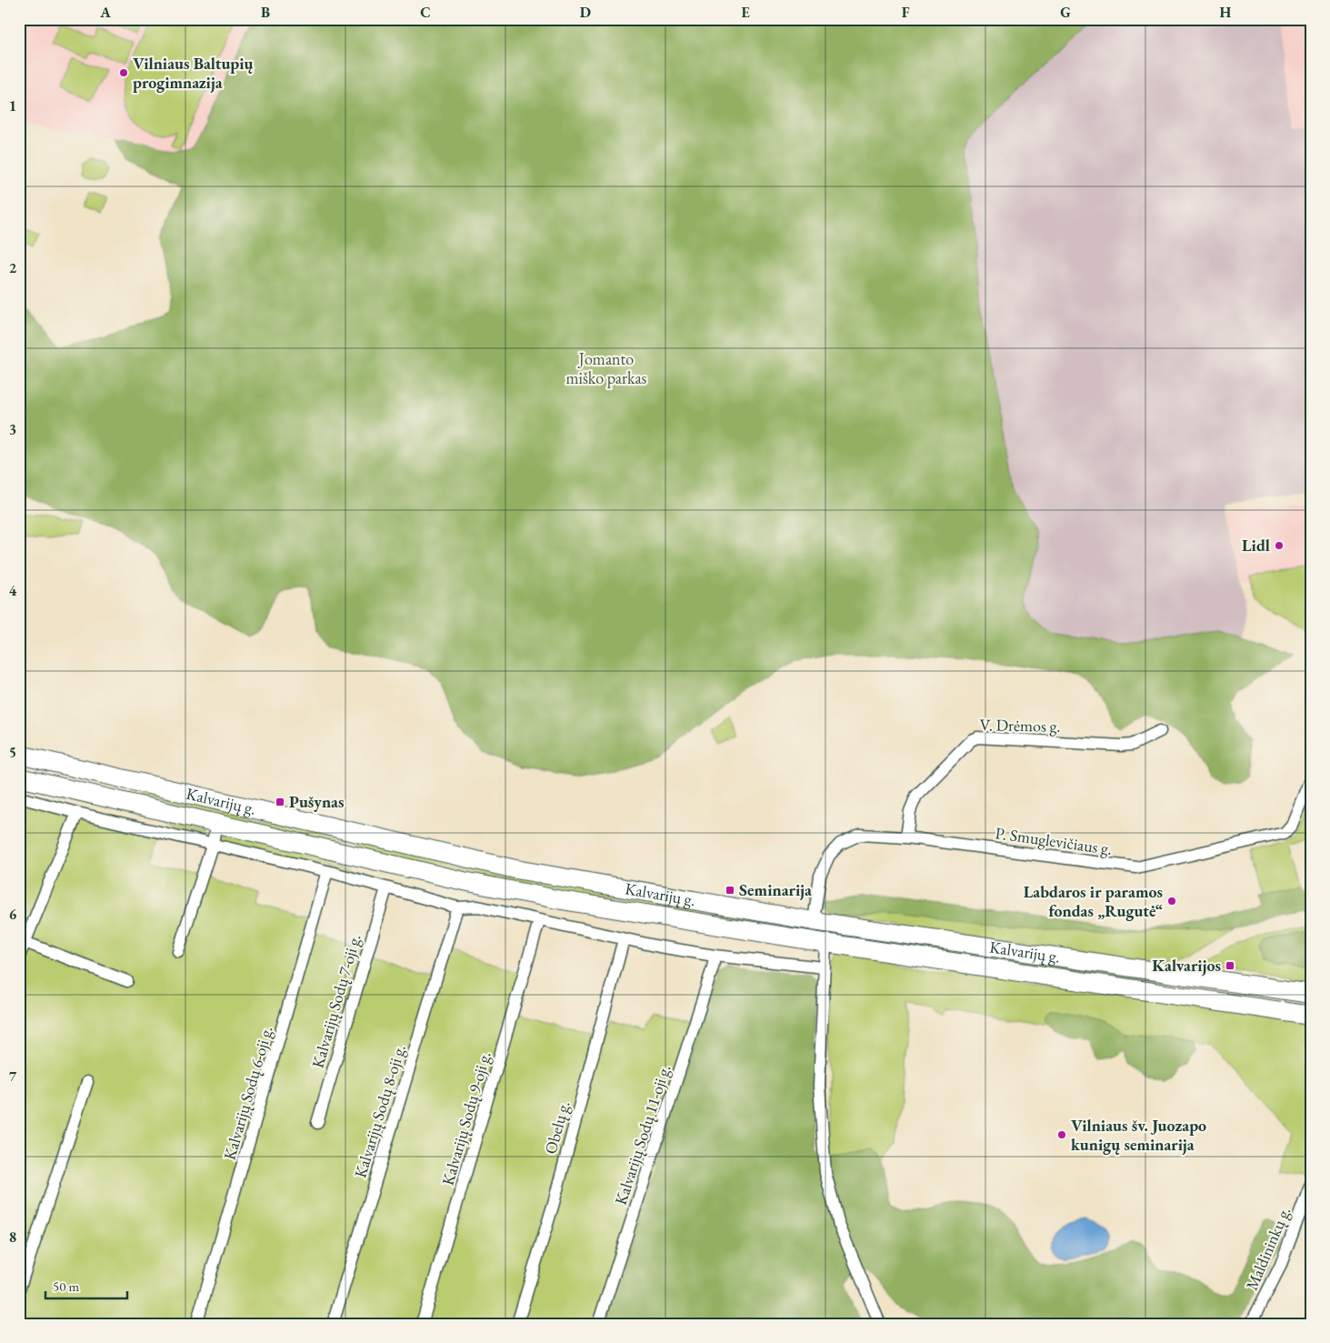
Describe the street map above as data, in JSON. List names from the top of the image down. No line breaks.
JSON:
{"streets":{"main road":["Kalvarijų g."],"street":["V. Drėmos g.","P. Smuglevičiaus g.","Kalvarijų Sodų 7-oji g.","Kalvarijų Sodų 6-oji g.","Kalvarijų Sodų 8-oji g.","Kalvarijų Sodų 9-oji g.","Obelų g.","Kalvarijų Sodų 11-oji g.","Maldininkų g."]},"crossings":[["V. Drėmos g.","P. Smuglevičiaus g."],["Kalvarijų g.","P. Smuglevičiaus g."]],"parks":["Jomanto miško parkas"],"places":{"other":["Vilniaus Baltupių progimnazija","Lidl","Labdaros ir paramos fondas „Rugutė“","Vilniaus šv. Juozapo kunigų seminarija"],"transit":["Pušynas","Seminarija","Kalvarijos"]},"scale_bar":"50 m","grid":{"columns":["A","B","C","D","E","F","G","H"],"rows":["1","2","3","4","5","6","7","8"]}}
